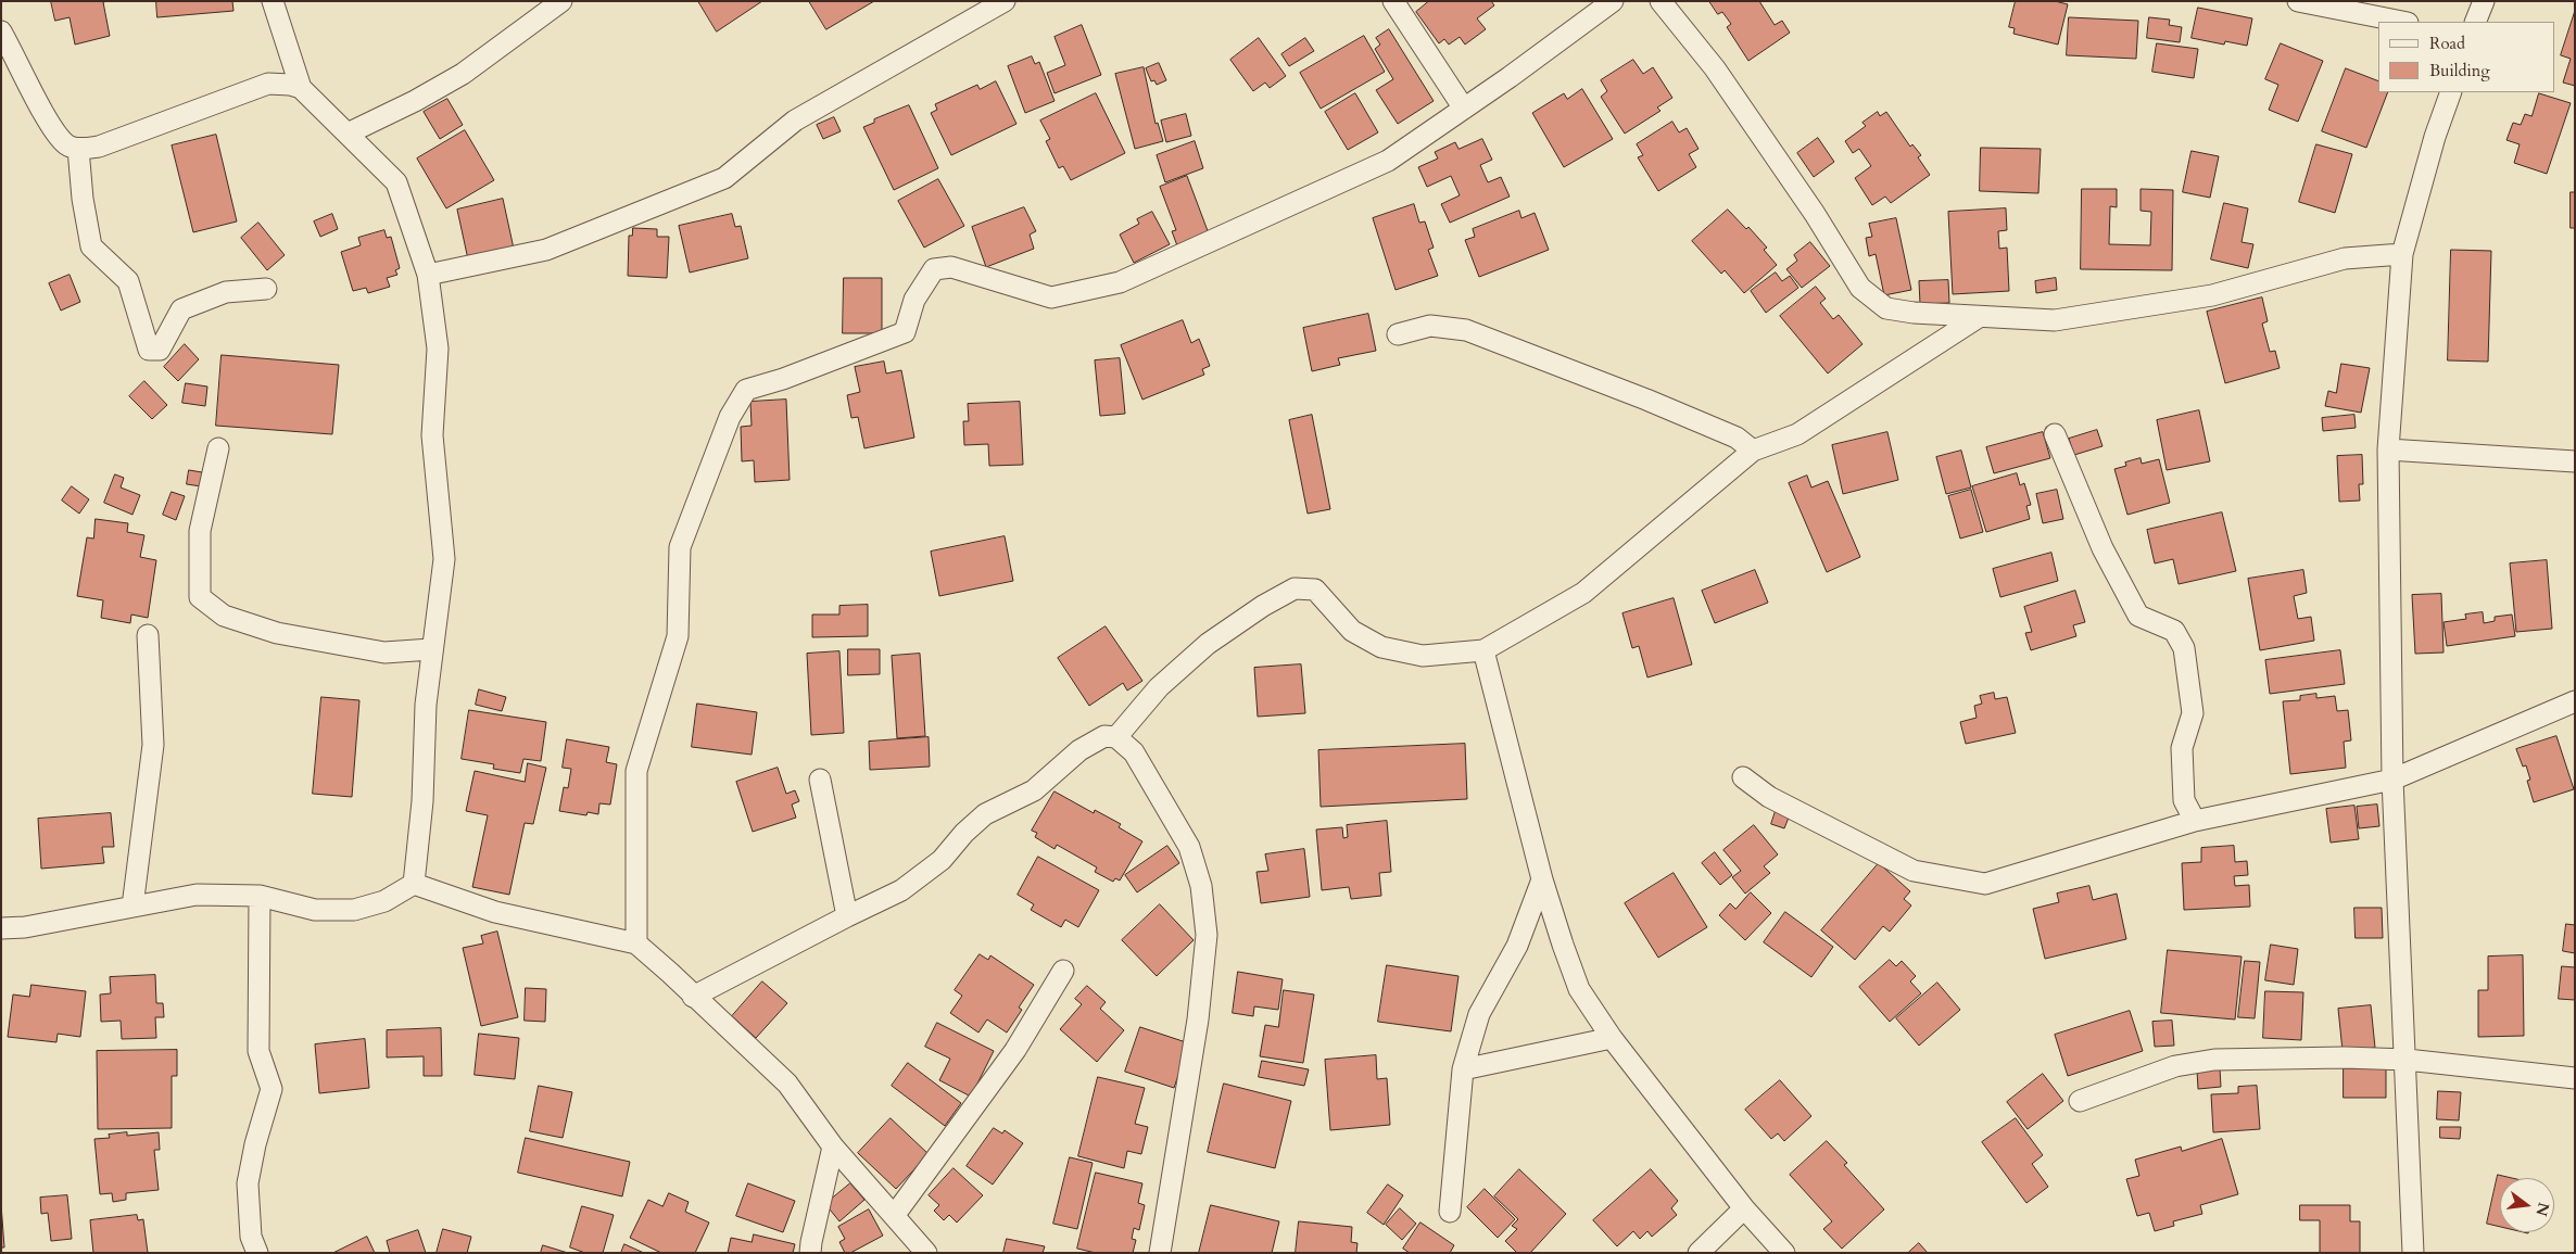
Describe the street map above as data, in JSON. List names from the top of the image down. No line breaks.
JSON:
{"legend":["Road","Building"],"north":"right"}
